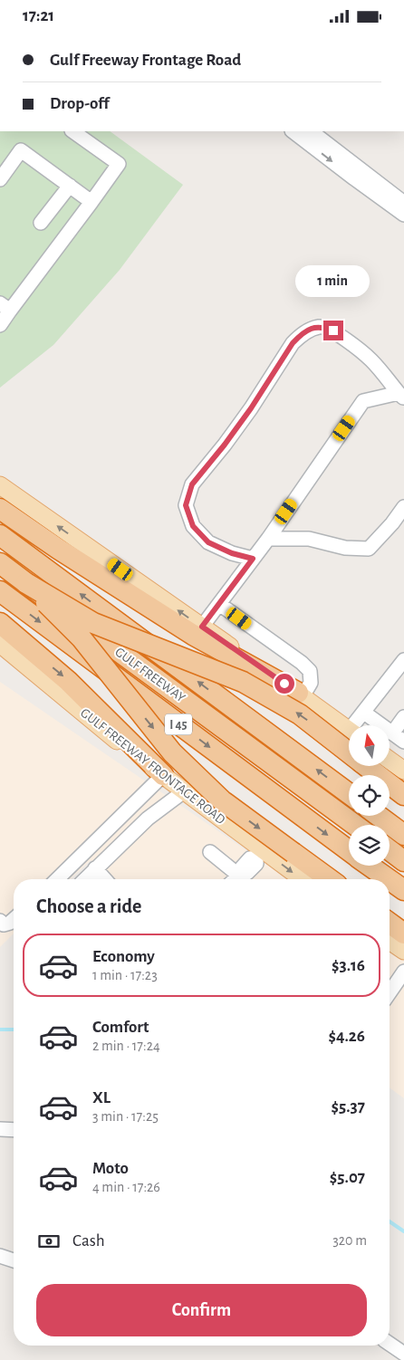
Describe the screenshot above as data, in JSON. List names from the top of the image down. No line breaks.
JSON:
{"streets":{"highway":["GULF FREEWAY","I 45"],"main road":["GULF FREEWAY FRONTAGE ROAD"]},"north":"top","page":{"status":"17:21","banner":["Gulf Freeway Frontage Road","Drop-off"],"bubble":"1 min","heading":"Choose a ride","list":[{"name":"Economy","note":"1 min · 17:23","value":"$3.16"},{"name":"Comfort","note":"2 min · 17:24","value":"$4.26"},{"name":"XL","note":"3 min · 17:25","value":"$5.37"},{"name":"Moto","note":"4 min · 17:26","value":"$5.07"}],"pay":["Cash","320 m"],"buttons":"Confirm"}}
